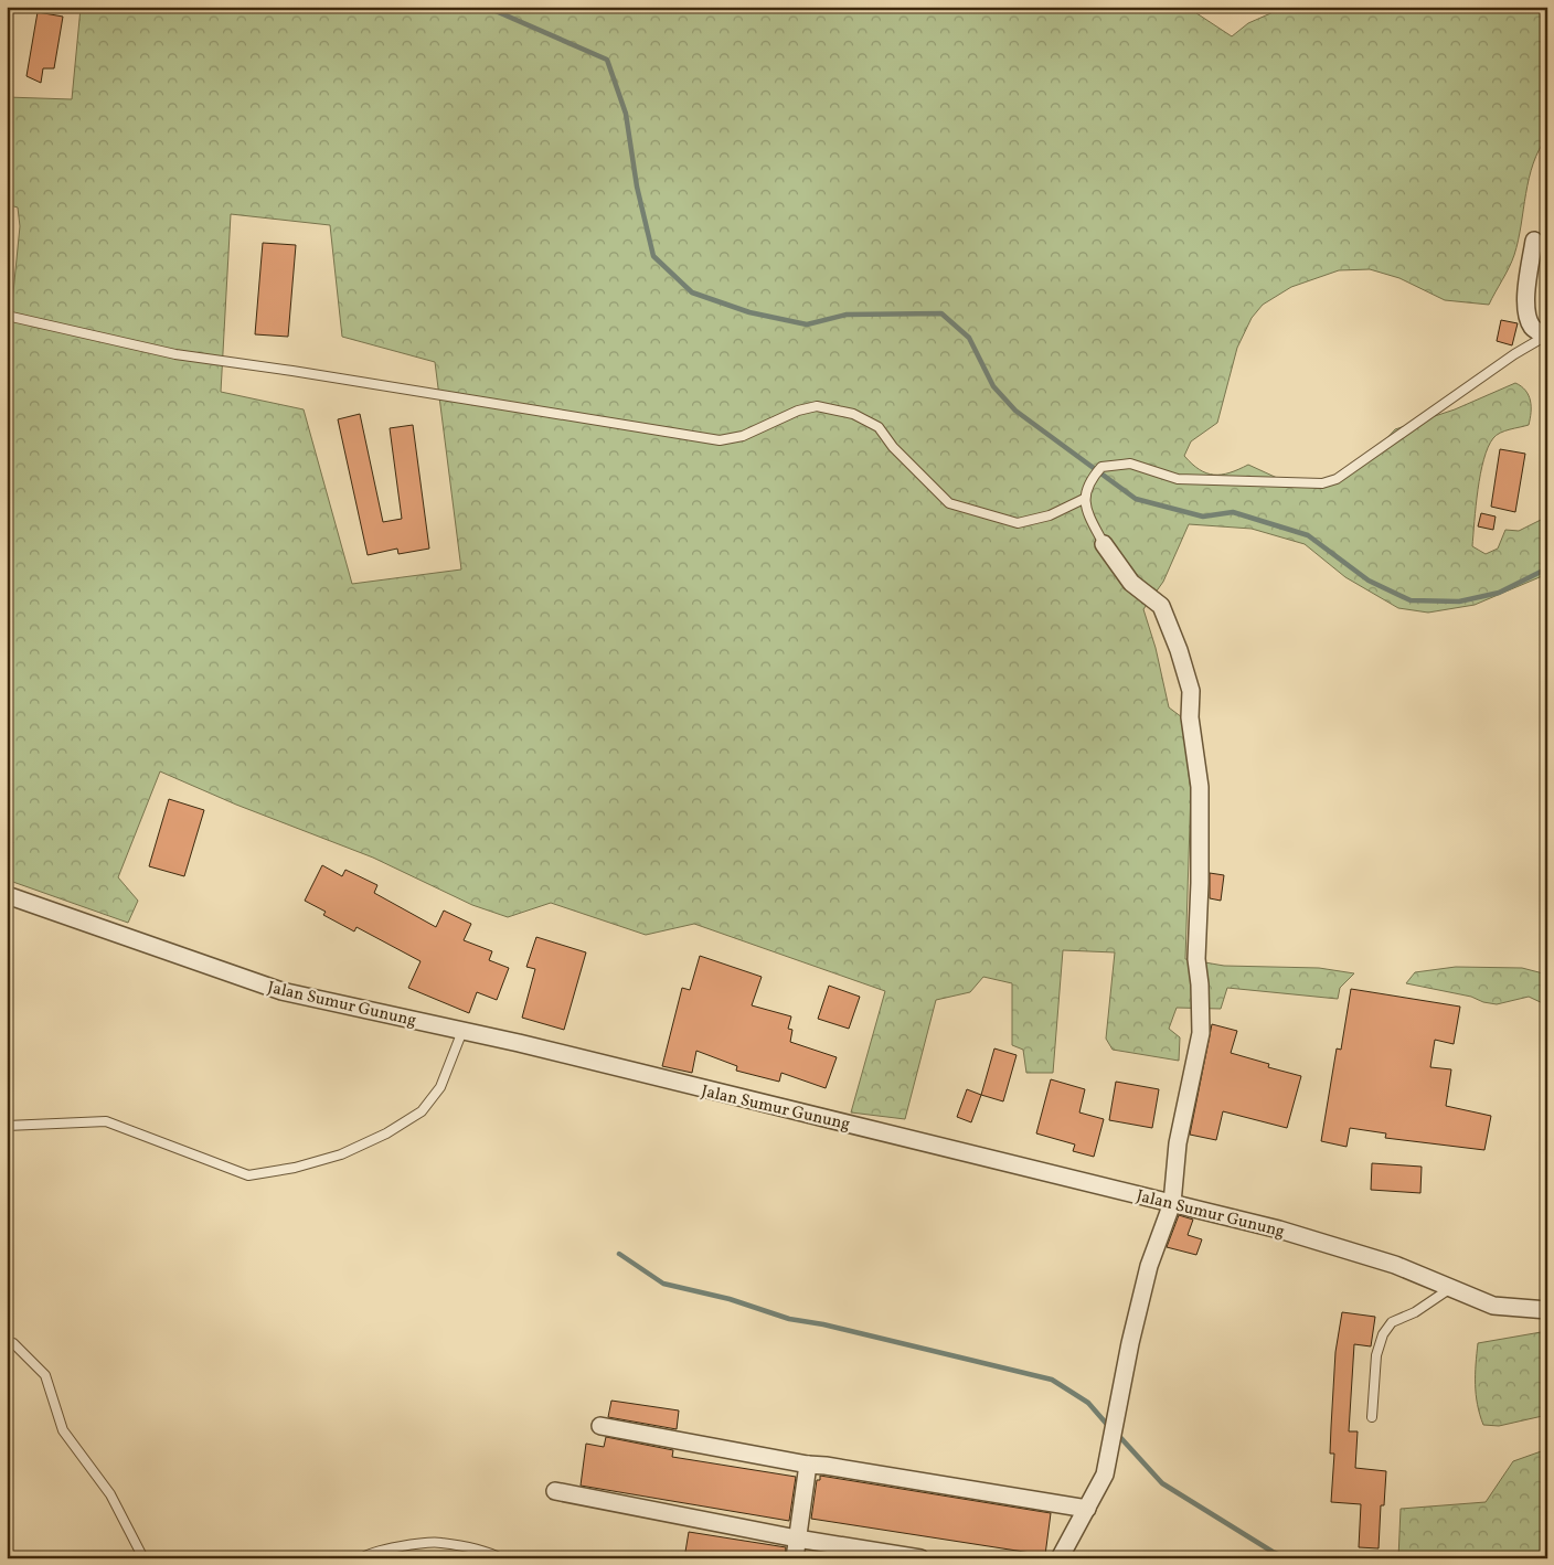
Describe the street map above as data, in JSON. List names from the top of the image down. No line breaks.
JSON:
{"streets":{"street":["Jalan Sumur Gunung"]}}
